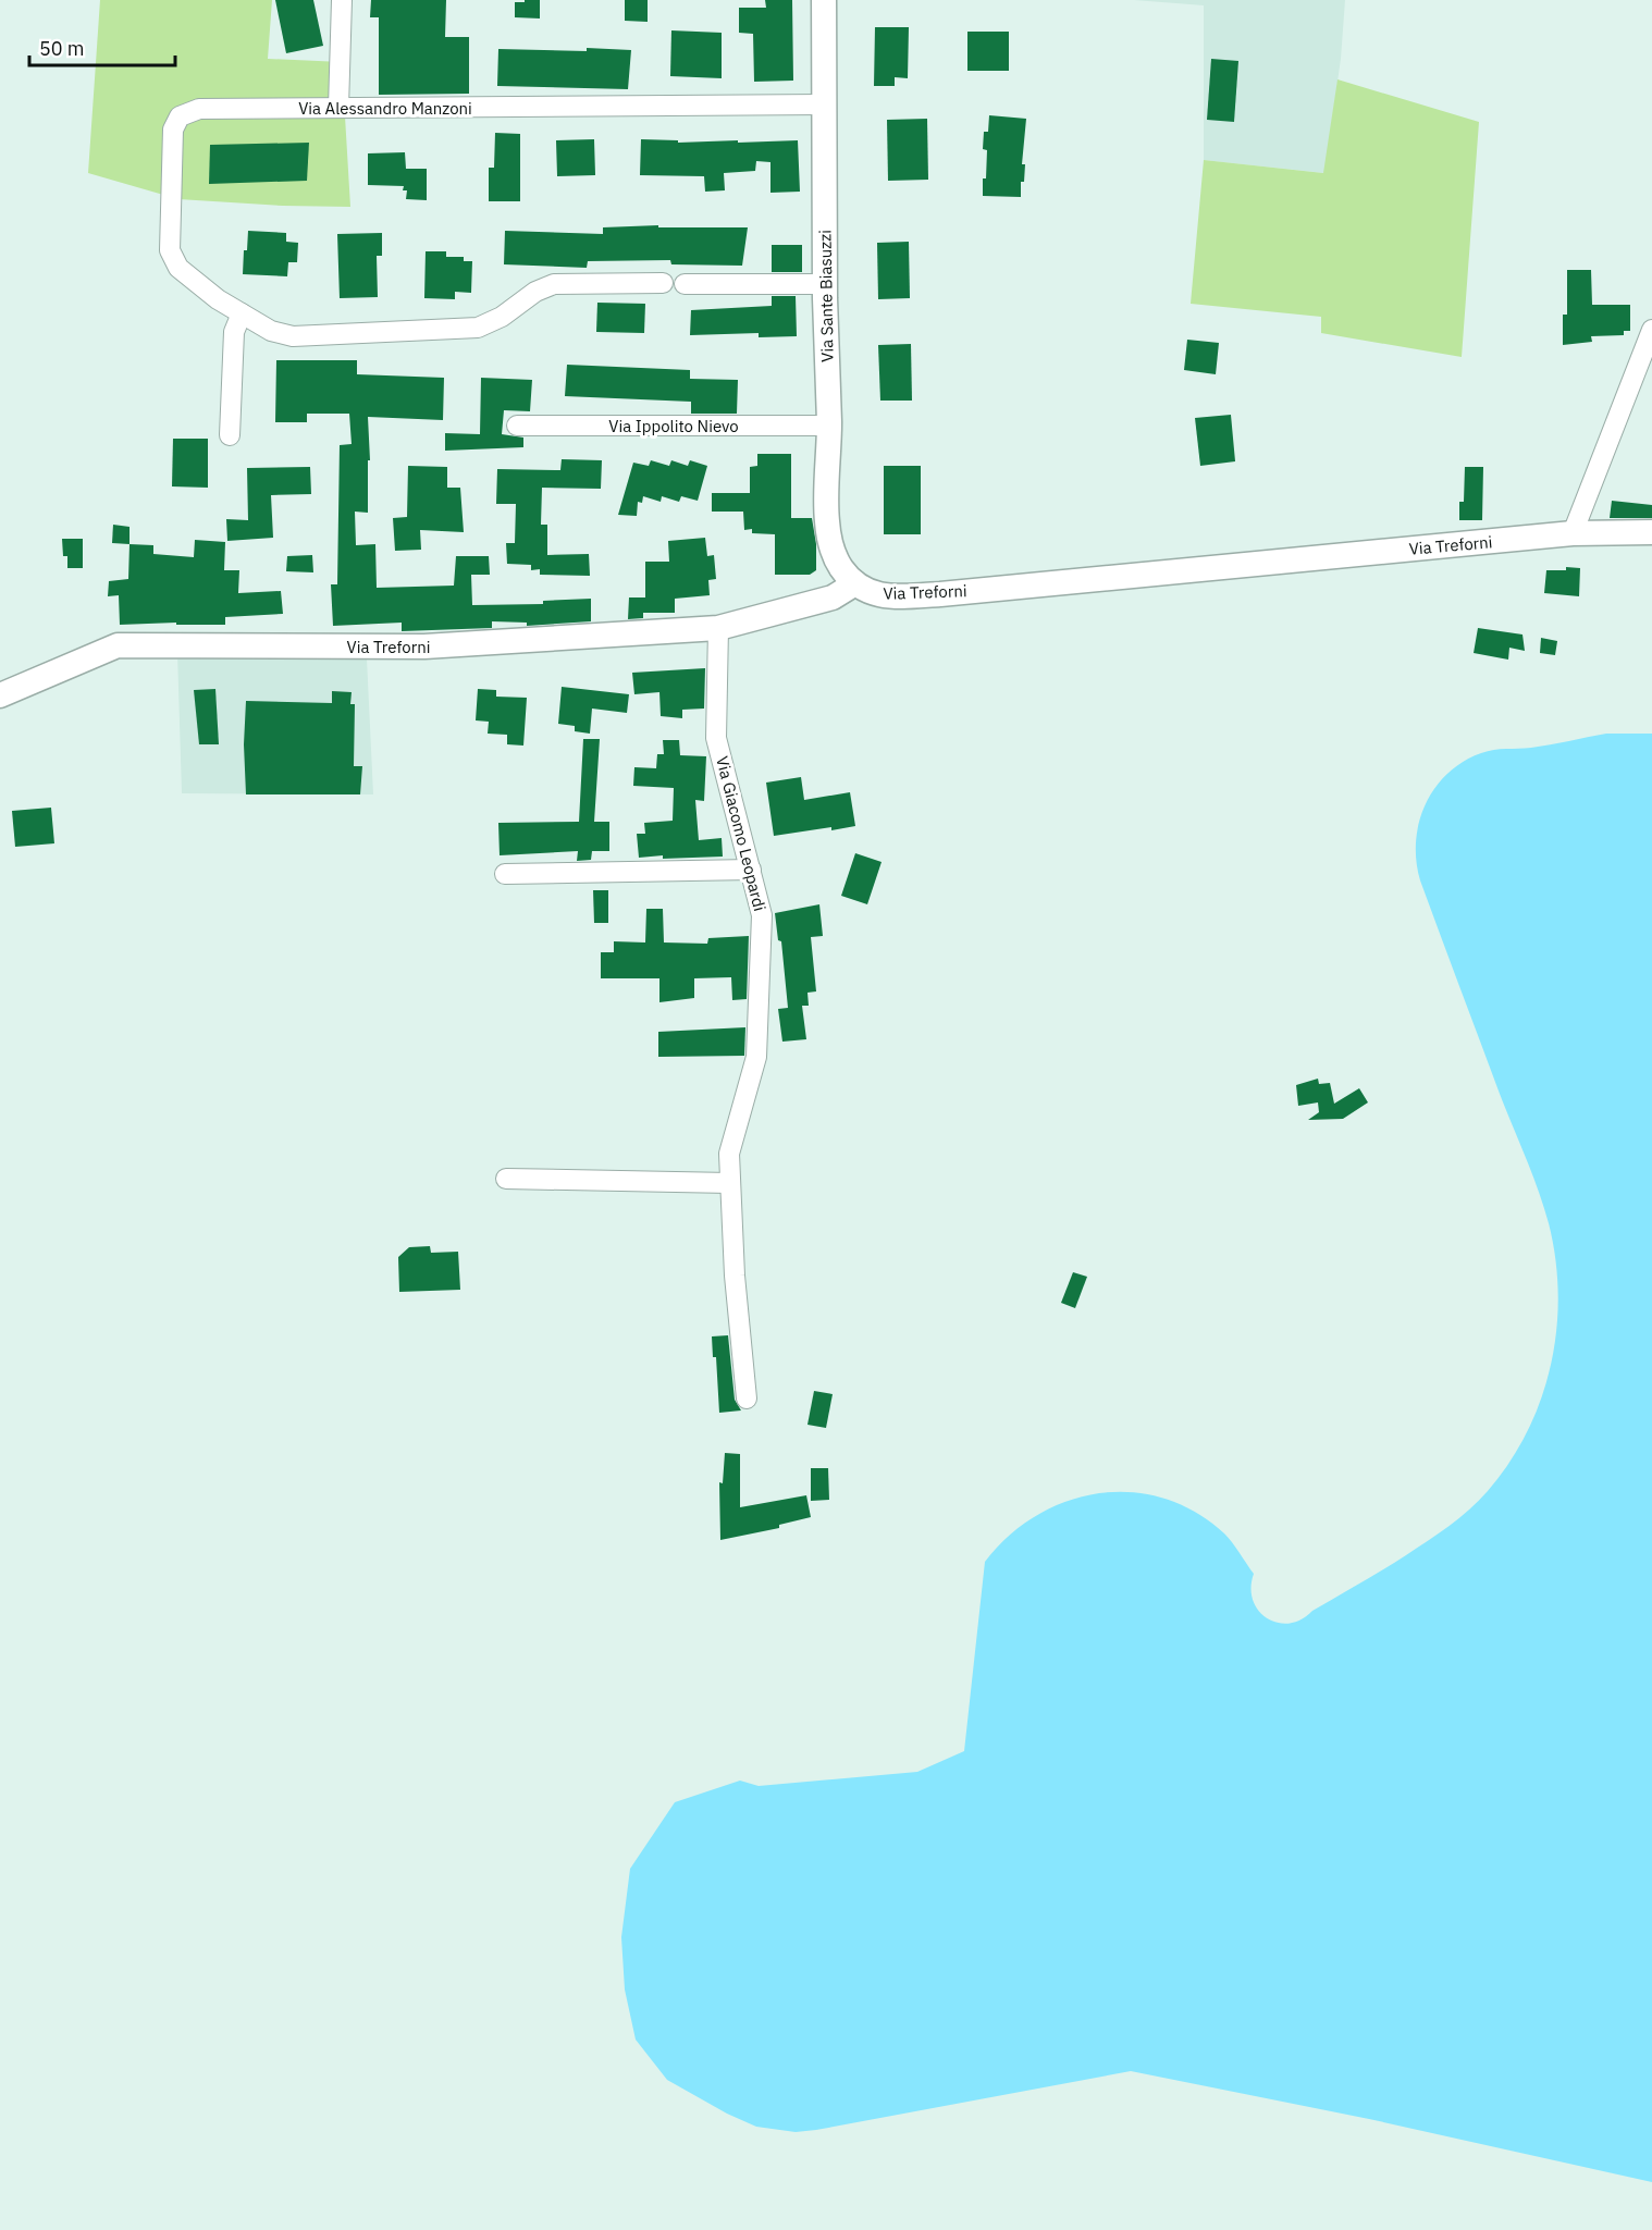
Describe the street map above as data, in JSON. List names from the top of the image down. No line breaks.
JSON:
{"streets":{"street":["Via Alessandro Manzoni","Via Sante Biasuzzi","Via Ippolito Nievo","Via Treforni","Via Giacomo Leopardi"]},"crossings":[["Via Alessandro Manzoni","Via Sante Biasuzzi"],["Via Sante Biasuzzi","Via Ippolito Nievo"],["Via Sante Biasuzzi","Via Treforni"],["Via Treforni","Via Giacomo Leopardi"]],"scale_bar":"50 m"}
